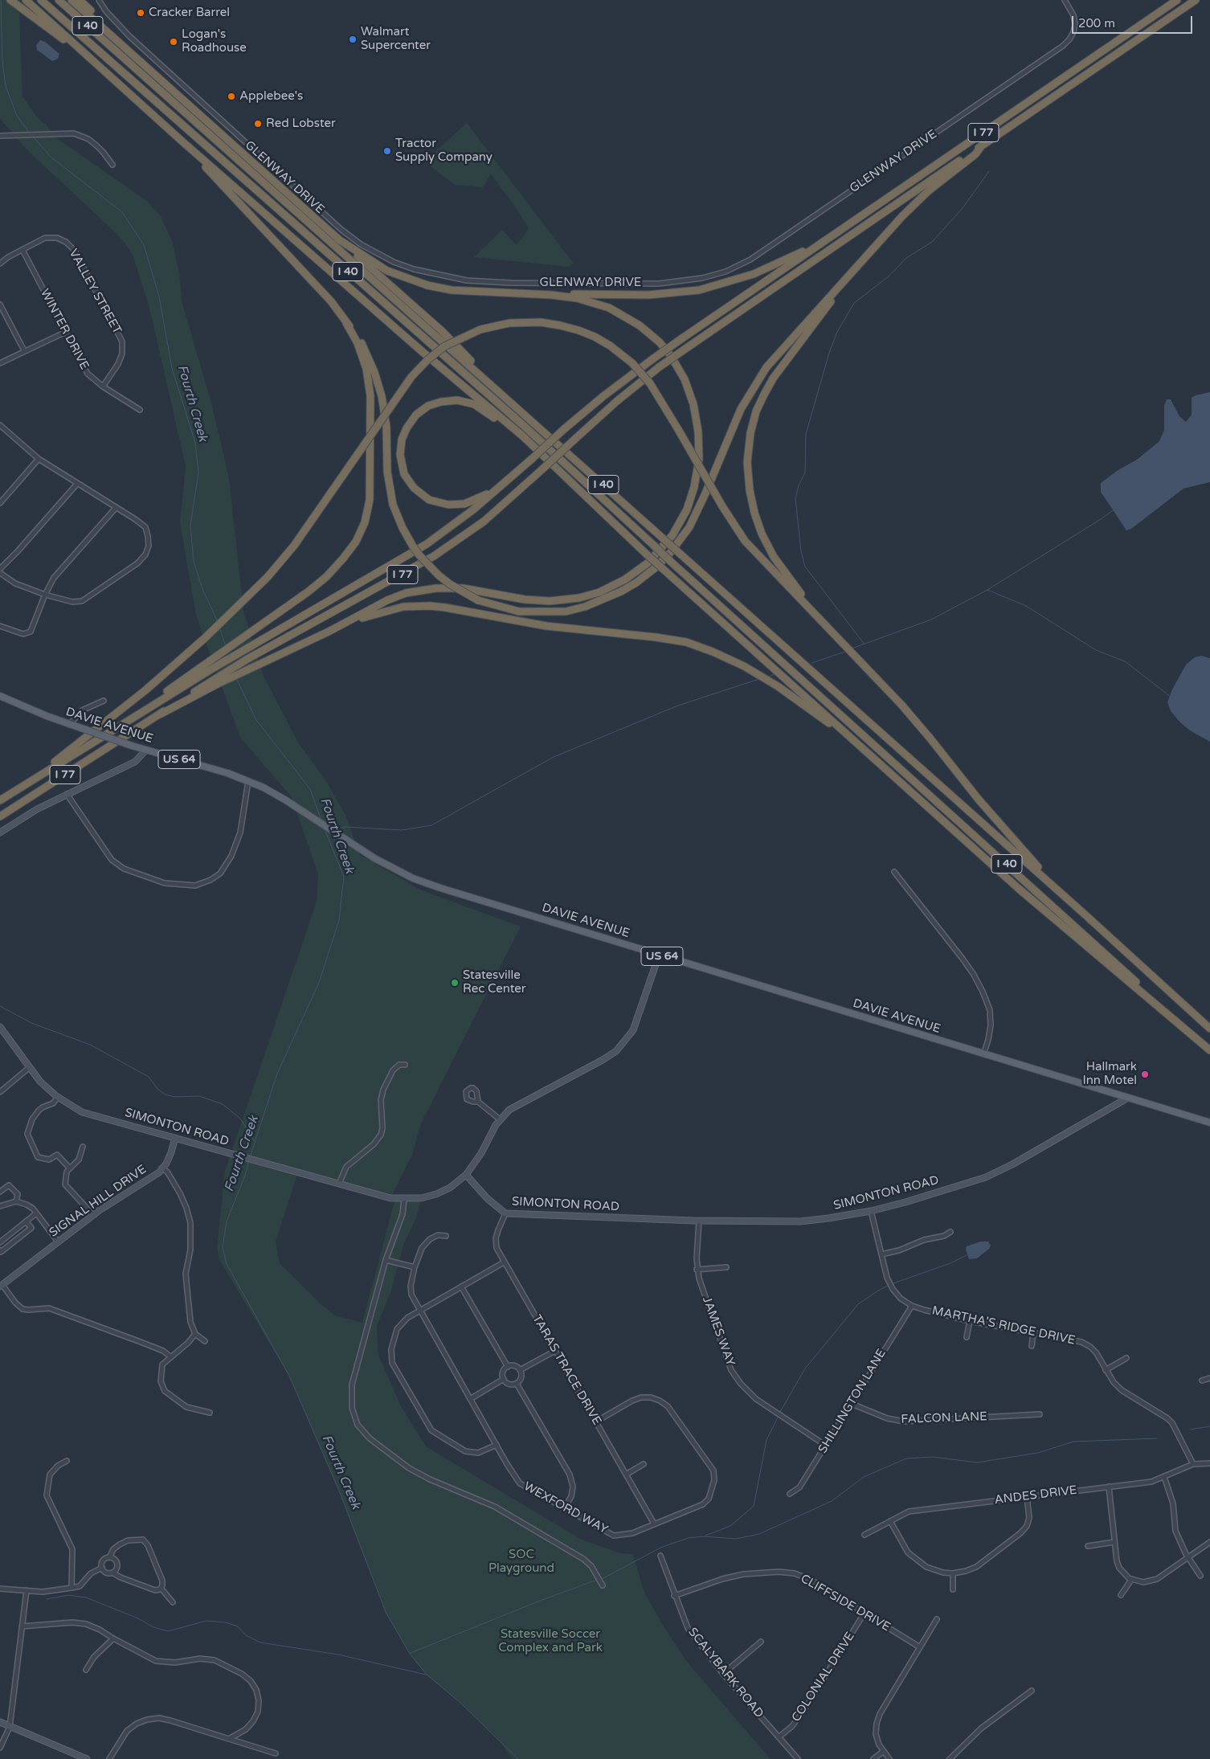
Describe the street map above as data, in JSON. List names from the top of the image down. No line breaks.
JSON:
{"streets":{"highway":["I 40","I 77"],"main road":["DAVIE AVENUE","US 64"],"street":["GLENWAY DRIVE","VALLEY STREET","WINTER DRIVE","SIMONTON ROAD","SIGNAL HILL DRIVE","MARTHA'S RIDGE DRIVE","JAMES WAY","TARAS TRACE DRIVE","SHILLINGTON LANE","FALCON LANE","ANDES DRIVE","WEXFORD WAY","CLIFFSIDE DRIVE","SCALYBARK ROAD","COLONIAL DRIVE"]},"crossings":[["VALLEY STREET","WINTER DRIVE"],["DAVIE AVENUE","SIMONTON ROAD"],["SIMONTON ROAD","SIGNAL HILL DRIVE"],["SIMONTON ROAD","MARTHA'S RIDGE DRIVE"],["SIMONTON ROAD","JAMES WAY"],["SIMONTON ROAD","TARAS TRACE DRIVE"],["MARTHA'S RIDGE DRIVE","SHILLINGTON LANE"],["MARTHA'S RIDGE DRIVE","ANDES DRIVE"],["JAMES WAY","SHILLINGTON LANE"],["TARAS TRACE DRIVE","WEXFORD WAY"],["SHILLINGTON LANE","FALCON LANE"],["CLIFFSIDE DRIVE","SCALYBARK ROAD"],["CLIFFSIDE DRIVE","COLONIAL DRIVE"],["SCALYBARK ROAD","COLONIAL DRIVE"]],"water":["Fourth Creek"],"parks":["SOC Playground","Statesville Soccer Complex and Park"],"places":["Cracker Barrel","Walmart Supercenter","Logan's Roadhouse","Applebee's","Red Lobster","Tractor Supply Company","Statesville Rec Center","Hallmark Inn Motel"],"scale_bar":"200 m"}
